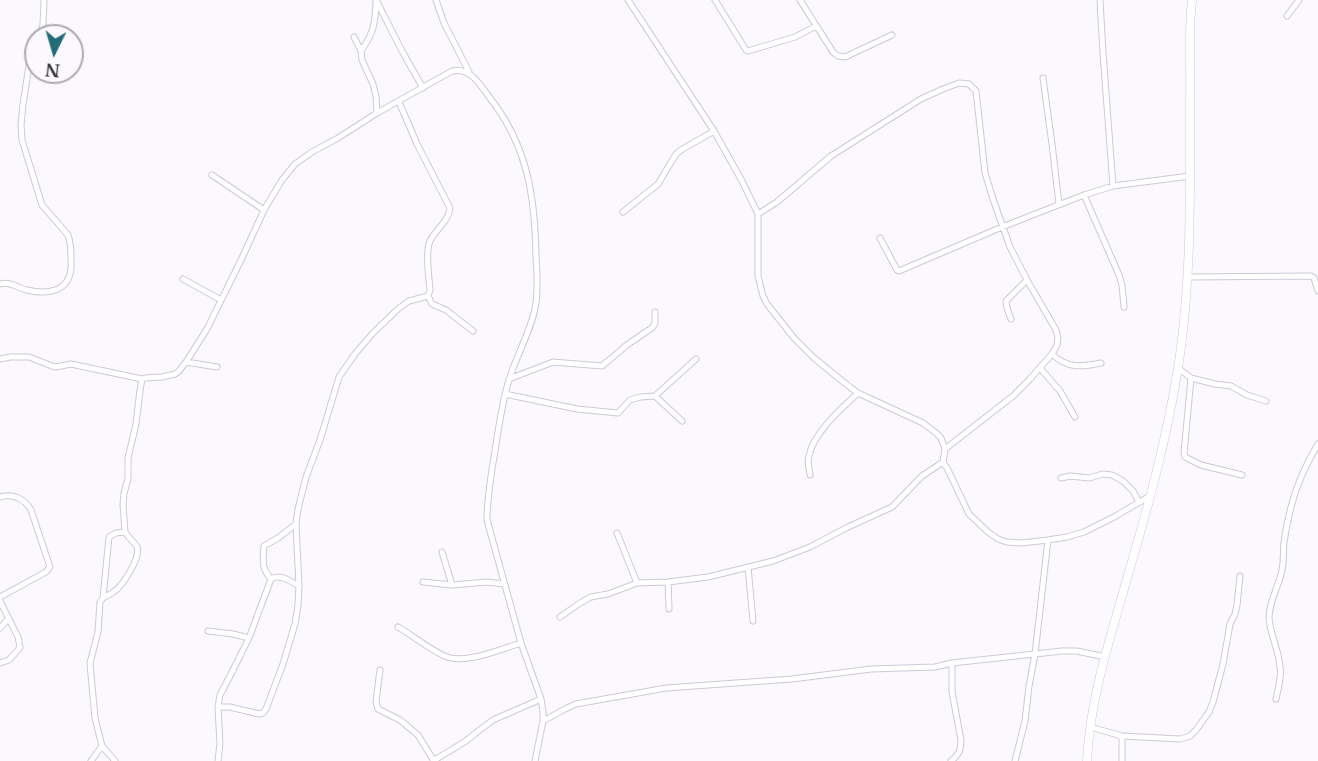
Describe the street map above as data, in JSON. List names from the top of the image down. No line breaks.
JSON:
{"north":"bottom"}
